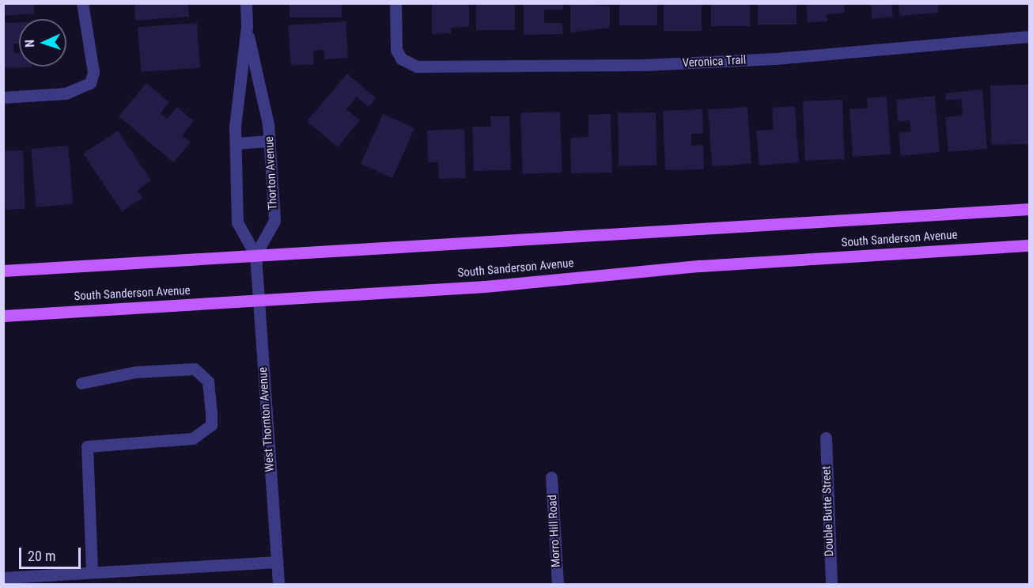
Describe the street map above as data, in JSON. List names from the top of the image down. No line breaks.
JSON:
{"streets":{"main road":["South Sanderson Avenue"],"street":["Veronica Trail","Thorton Avenue","West Thornton Avenue","Double Butte Street","Morro Hill Road"]},"crossings":[["Thorton Avenue","South Sanderson Avenue"],["Thorton Avenue","West Thornton Avenue"],["South Sanderson Avenue","West Thornton Avenue"]],"scale_bar":"20 m","north":"left"}
